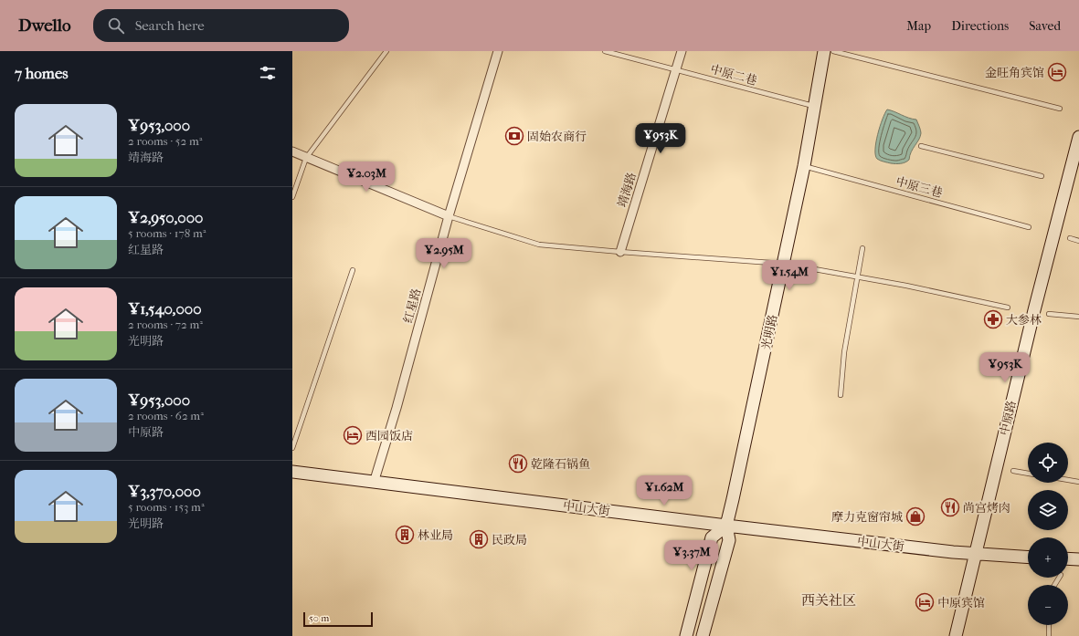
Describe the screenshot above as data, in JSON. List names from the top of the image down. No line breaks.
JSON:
{"streets":{"main road":["光明路","中原路","中山大街"],"street":["靖海路","红星路"],"lane":["中原二巷","中原三巷"]},"crossings":[["中原二巷","靖海路"],["中原二巷","光明路"],["中原三巷","光明路"],["红星路","中山大街"],["光明路","中山大街"],["中原路","中山大街"]],"districts":["西关社区"],"places":{"hotel":["金旺角宾馆","西园饭店","中原宾馆"],"bank":["固始农商行"],"pharmacy":["大参林"],"restaurant":["乾隆石锅鱼","尚宫烤肉"],"shop":["摩力克窗帘城"],"building":["林业局","民政局"]},"scale_bar":"50 m","page":{"header":"Dwello","search":"Search here","nav":["Map","Directions","Saved"],"heading":"7 homes","list":[{"name":"¥953,000","note":"2 rooms · 52 m² · 靖海路"},{"name":"¥2,950,000","note":"5 rooms · 178 m² · 红星路"},{"name":"¥1,540,000","note":"2 rooms · 72 m² · 光明路"},{"name":"¥953,000","note":"2 rooms · 62 m² · 中原路"},{"name":"¥3,370,000","note":"5 rooms · 153 m² · 光明路"}],"price":["¥953K","¥2.03M","¥2.95M","¥1.54M","¥953K","¥1.62M","¥3.37M"],"map_buttons":["+","−"],"scale":"50 m"}}
